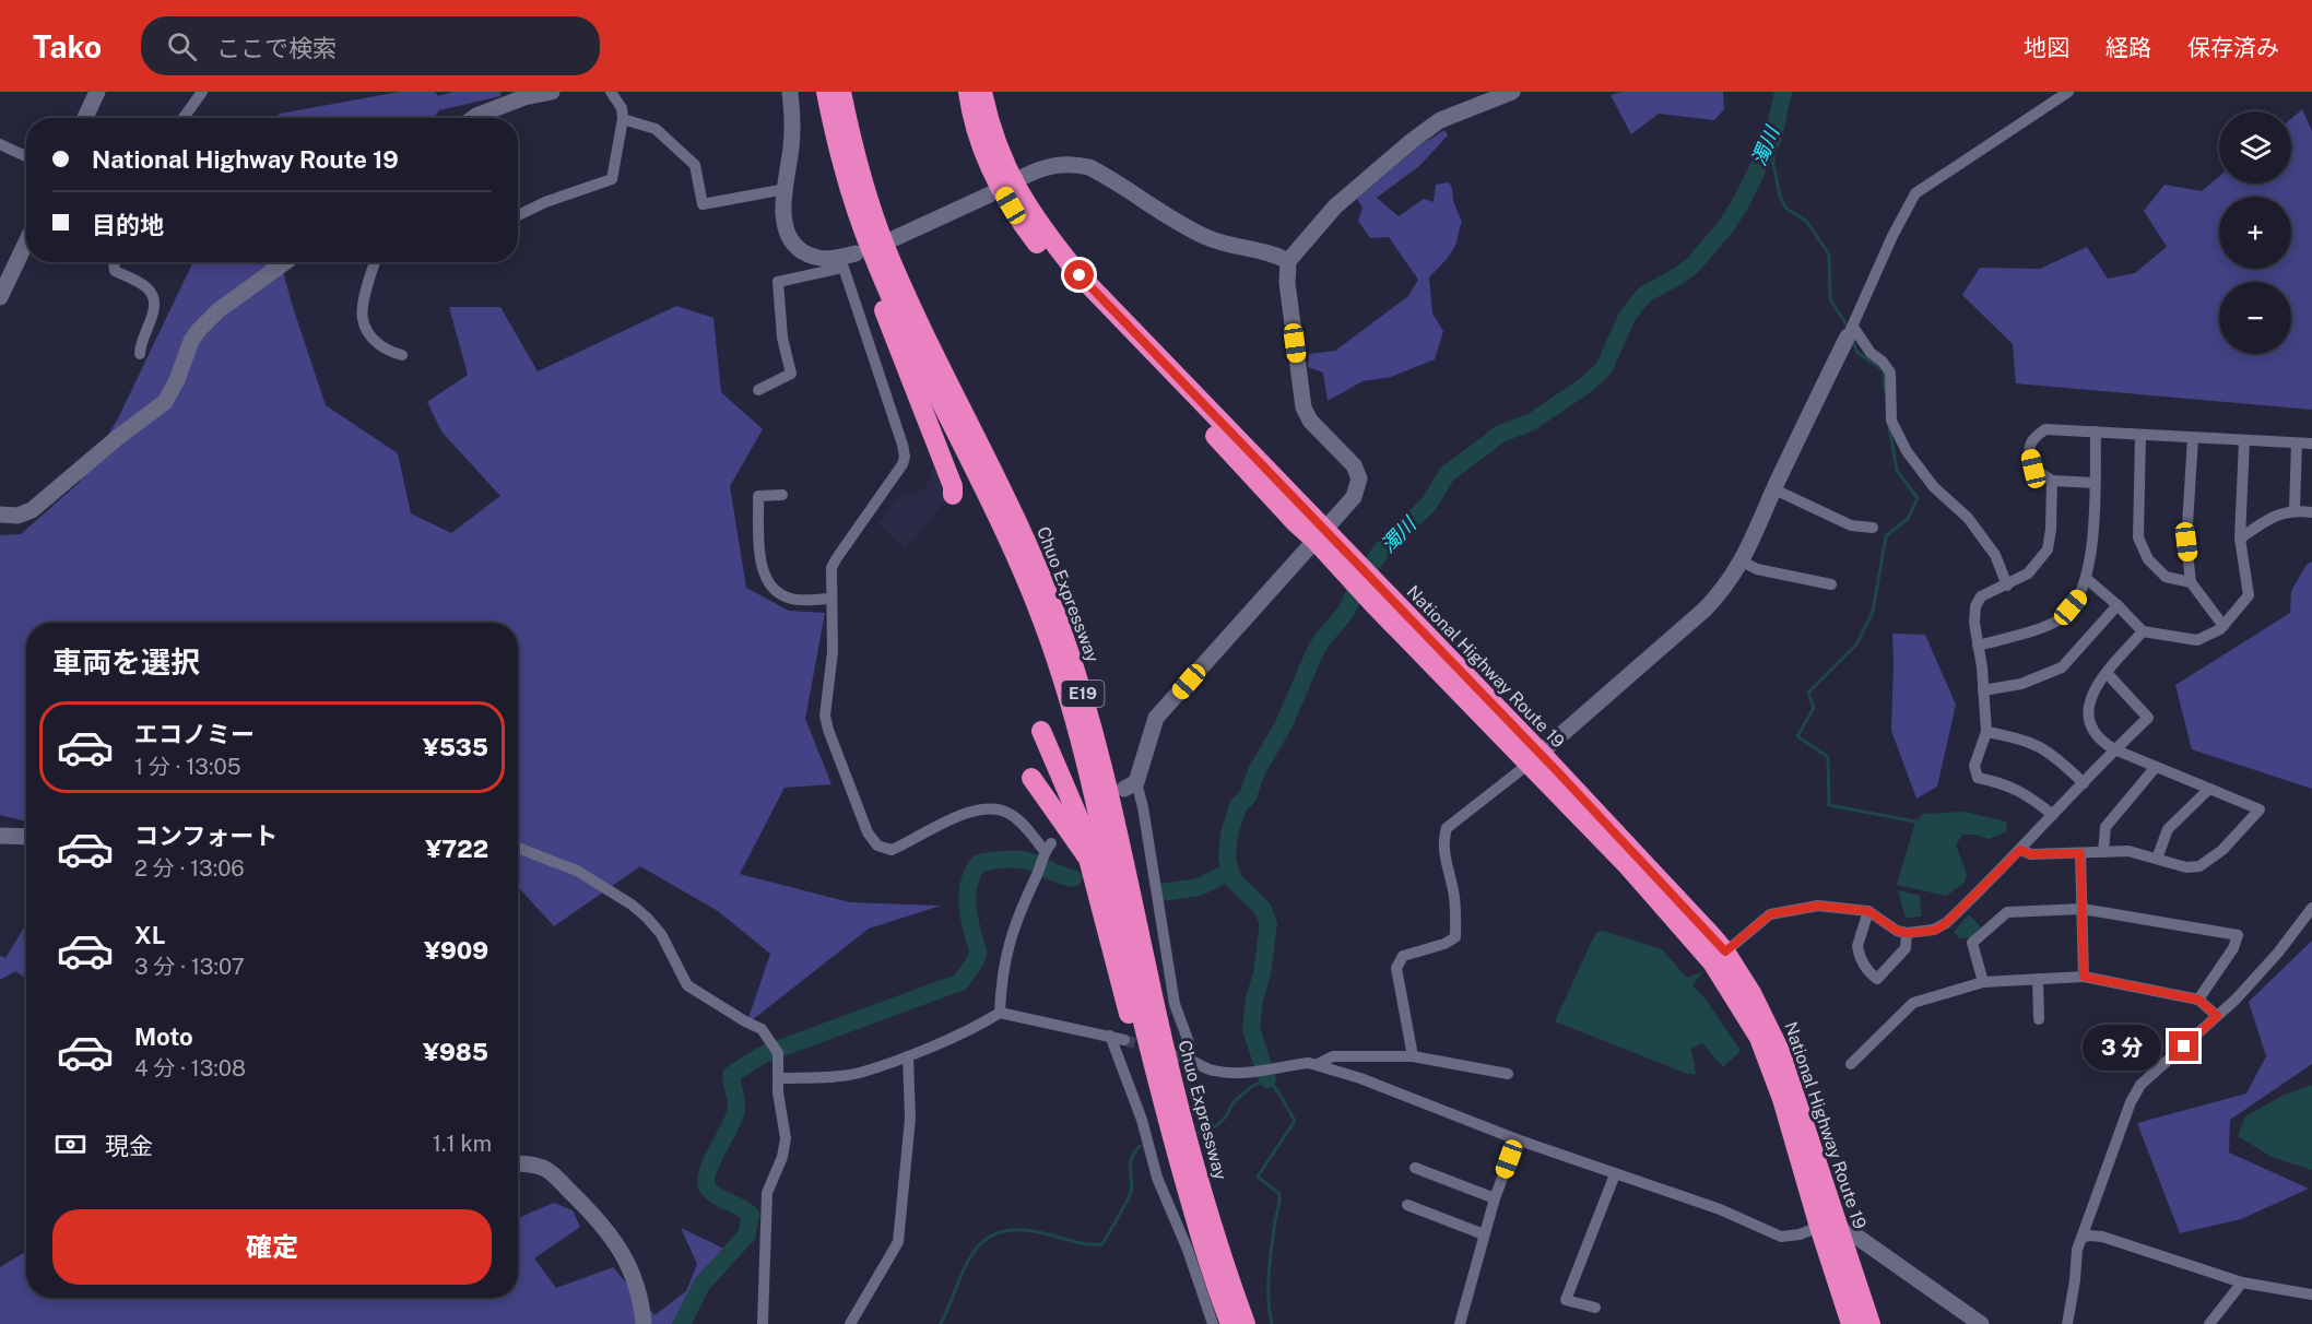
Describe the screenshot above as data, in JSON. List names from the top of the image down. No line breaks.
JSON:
{"streets":{"highway":["Chuo Expressway","National Highway Route 19","E19"]},"water":["濁川"],"page":{"header":"Tako","search":"ここで検索","nav":["地図","経路","保存済み"],"map_buttons":["+","−"],"banner":["National Highway Route 19","目的地"],"heading":"車両を選択","list":[{"name":"エコノミー","note":"1 分 · 13:05","value":"¥535"},{"name":"コンフォート","note":"2 分 · 13:06","value":"¥722"},{"name":"XL","note":"3 分 · 13:07","value":"¥909"},{"name":"Moto","note":"4 分 · 13:08","value":"¥985"}],"bubble":"3 分","pay":["現金","1.1 km"],"buttons":"確定"}}
